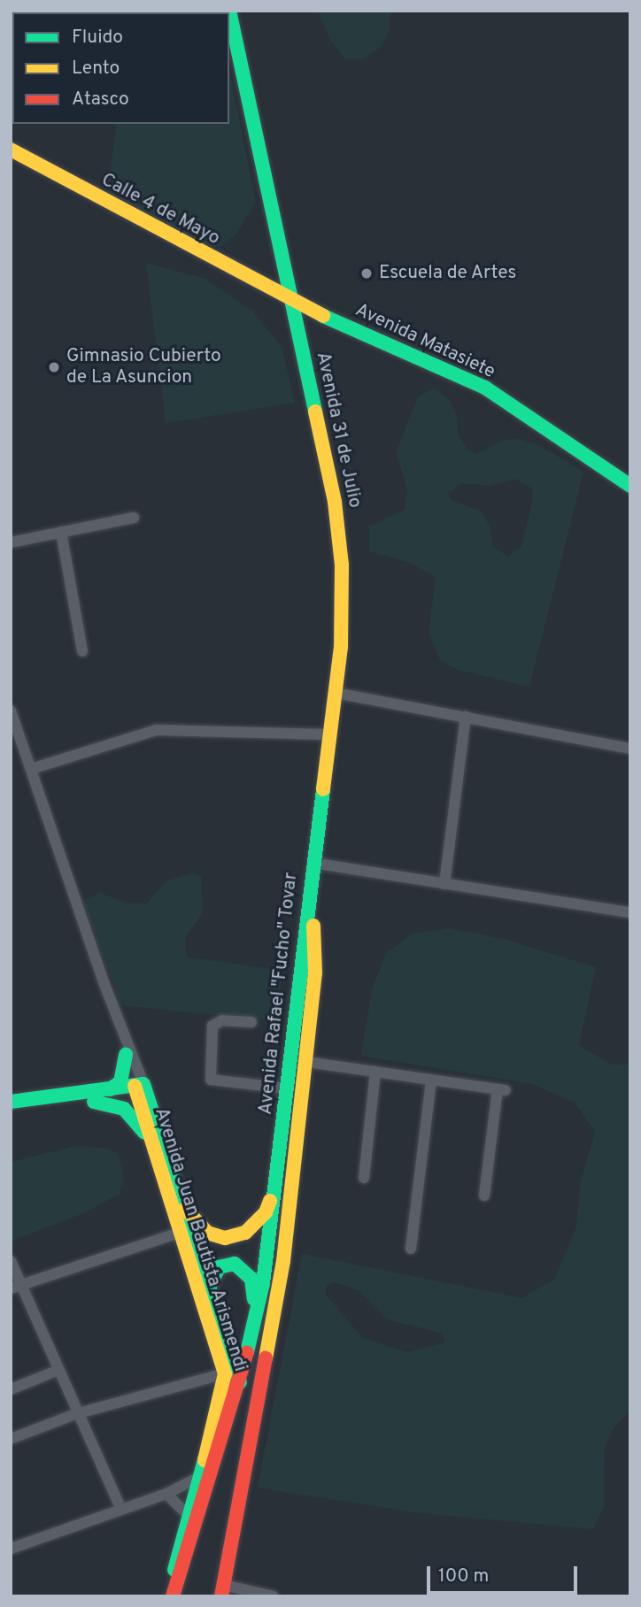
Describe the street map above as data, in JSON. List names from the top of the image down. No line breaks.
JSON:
{"streets":{"main road":["Calle 4 de Mayo","Avenida Matasiete","Avenida 31 de Julio","Avenida Rafael \"Fucho\" Tovar","Avenida Juan Bautista Arismendi"]},"crossings":[["Calle 4 de Mayo","Avenida Matasiete"],["Calle 4 de Mayo","Avenida 31 de Julio"],["Avenida Matasiete","Avenida 31 de Julio"],["Avenida 31 de Julio","Avenida Rafael \"Fucho\" Tovar"],["Avenida Rafael \"Fucho\" Tovar","Avenida Juan Bautista Arismendi"]],"places":["Escuela de Artes","Gimnasio Cubierto de La Asuncion"],"legend":["Fluido","Lento","Atasco"],"scale_bar":"100 m"}
